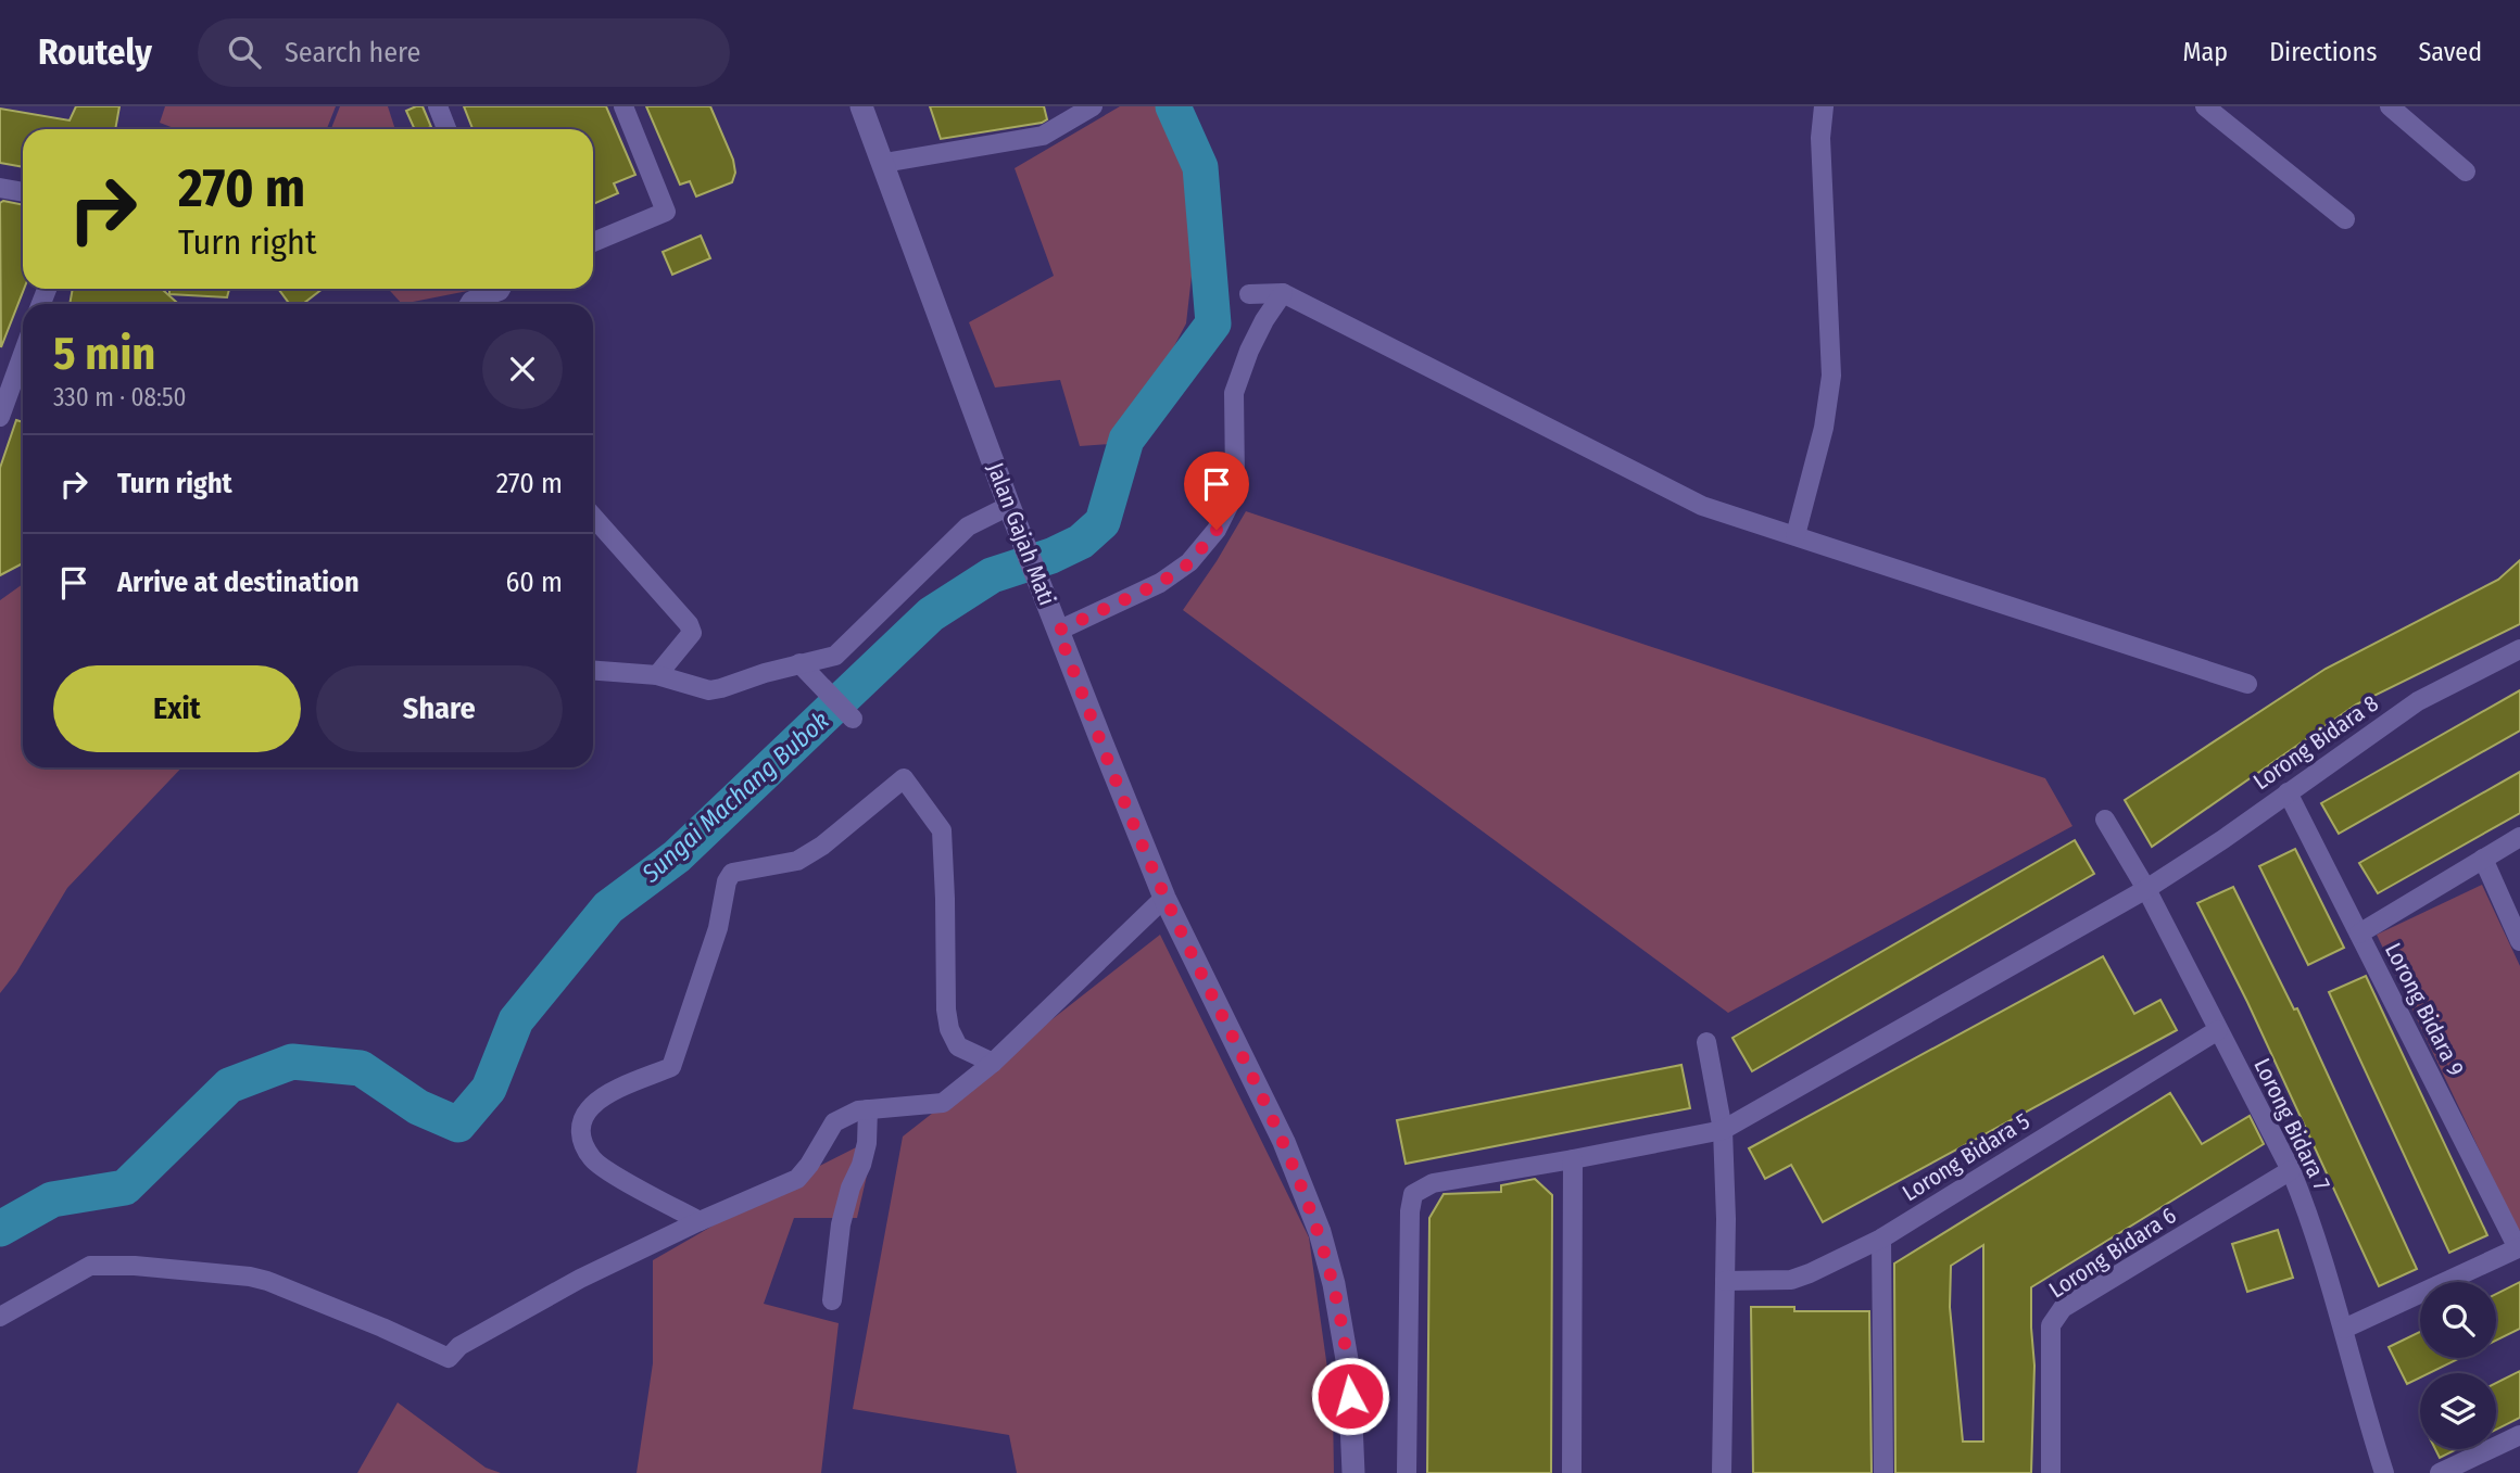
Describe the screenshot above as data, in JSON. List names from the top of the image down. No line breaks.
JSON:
{"streets":{"main road":["Jalan Gajah Mati"],"street":["Lorong Bidara 8","Lorong Bidara 9","Lorong Bidara 7","Lorong Bidara 5","Lorong Bidara 6"]},"crossings":[["Lorong Bidara 8","Lorong Bidara 9"],["Lorong Bidara 8","Lorong Bidara 7"],["Lorong Bidara 7","Lorong Bidara 5"],["Lorong Bidara 7","Lorong Bidara 6"]],"water":["Sungai Machang Bubok"],"page":{"header":"Routely","search":"Search here","nav":["Map","Directions","Saved"],"turn":["270 m","Turn right"],"heading":["5 min","330 m · 08:50"],"list":[{"name":"Turn right","value":"270 m"},{"name":"Arrive at destination","value":"60 m"}],"buttons":["Exit","Share"]}}
